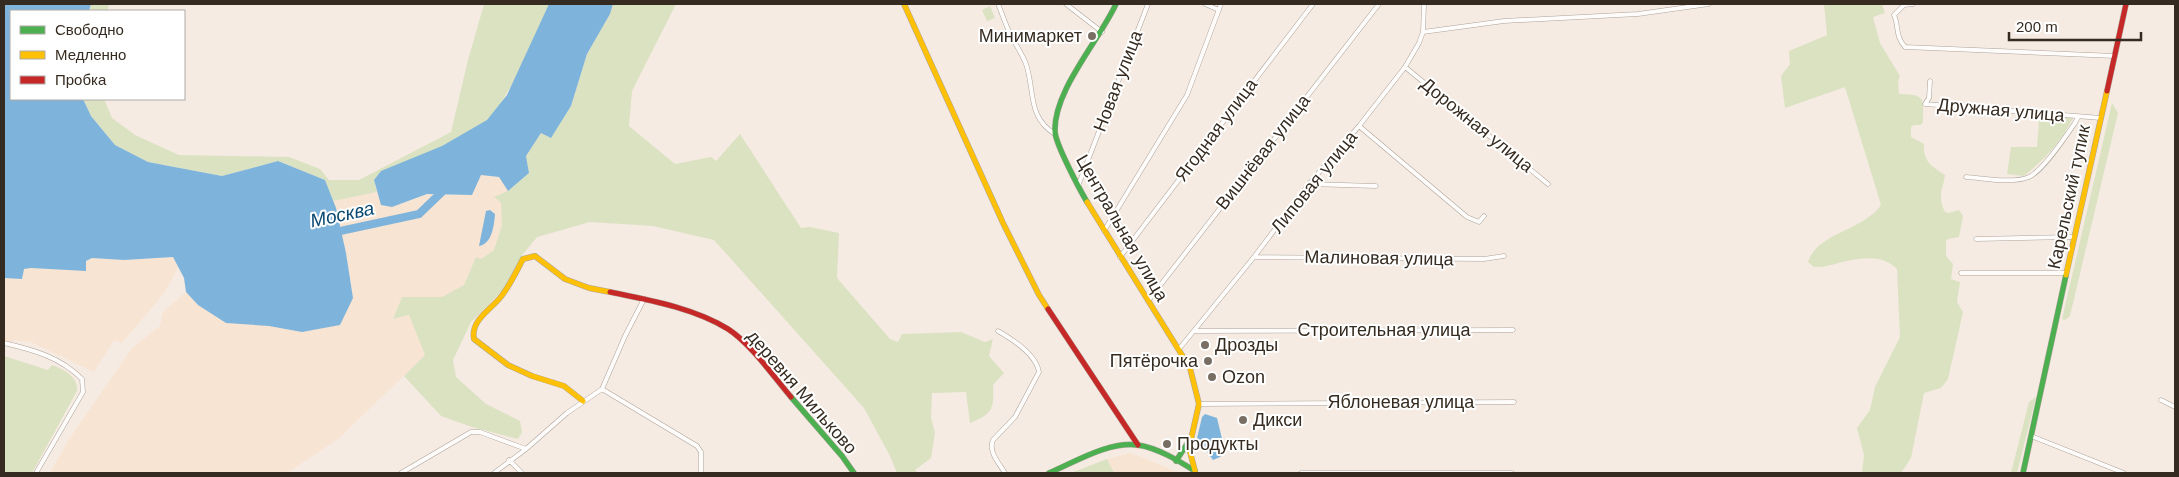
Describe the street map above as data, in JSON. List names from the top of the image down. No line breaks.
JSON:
{"streets":{"street":["Новая улица","Дружная улица","Дорожная улица","Ягодная улица","Вишнёвая улица","Липовая улица","Карельский тупик","Центральная улица","Малиновая улица","Строительная улица","деревня Мильково","Яблоневая улица"]},"crossings":[["Новая улица","Центральная улица"],["Дружная улица","Карельский тупик"],["Дорожная улица","Липовая улица"],["Ягодная улица","Центральная улица"],["Вишнёвая улица","Центральная улица"],["Липовая улица","Центральная улица"],["Липовая улица","Малиновая улица"],["Липовая улица","Строительная улица"],["Центральная улица","Яблоневая улица"]],"water":["Москва"],"places":["Минимаркет","Дрозды","Пятёрочка","Ozon","Дикси","Продукты"],"legend":["Свободно","Медленно","Пробка"],"scale_bar":"200 m"}
